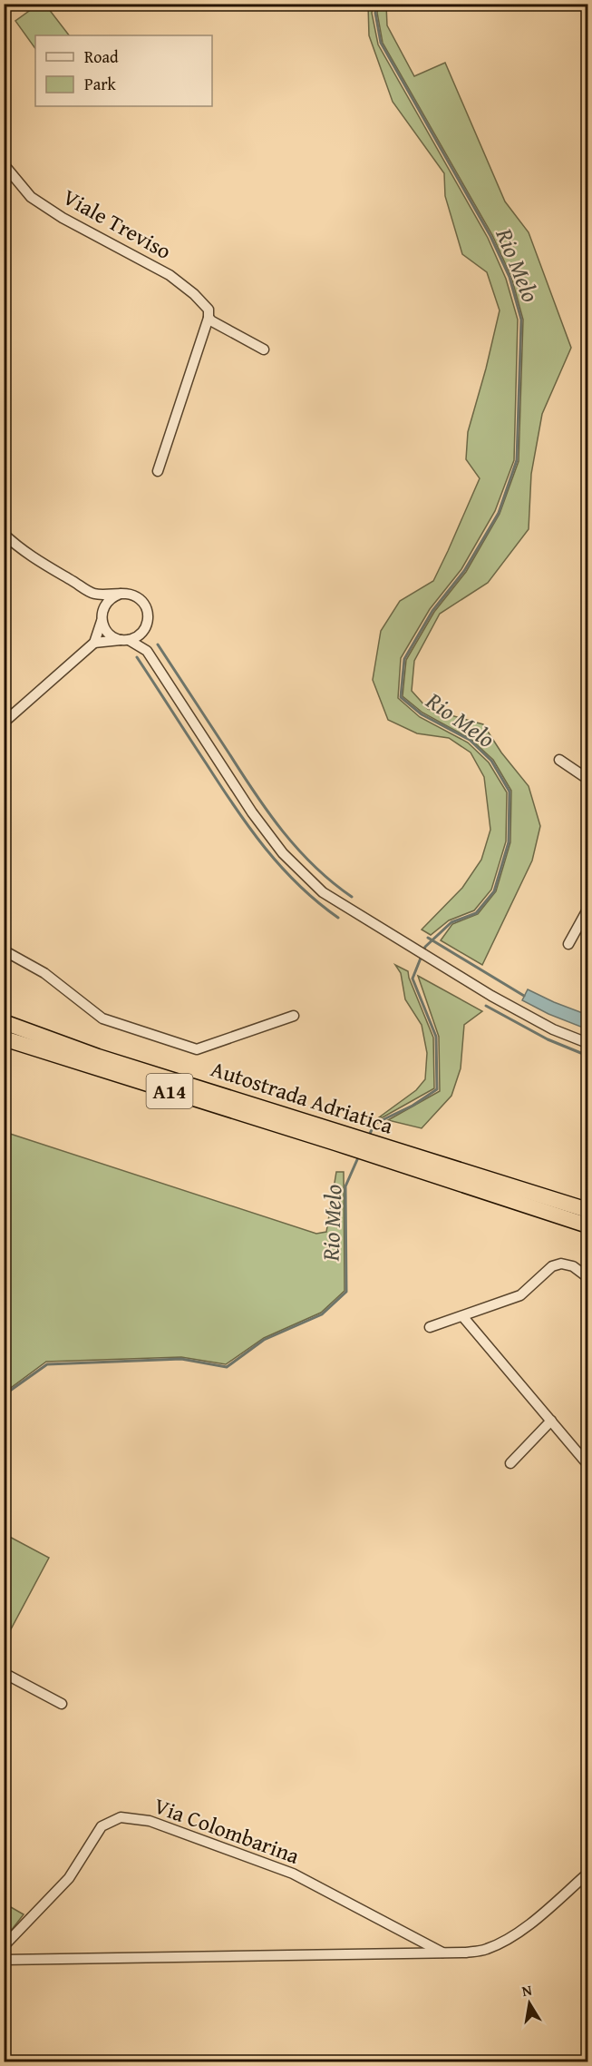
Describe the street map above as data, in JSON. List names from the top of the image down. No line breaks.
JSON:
{"streets":{"highway":["A14","Autostrada Adriatica"],"street":["Viale Treviso","Via Colombarina"]},"water":["Rio Melo"],"legend":["Road","Park"],"north":"top"}
